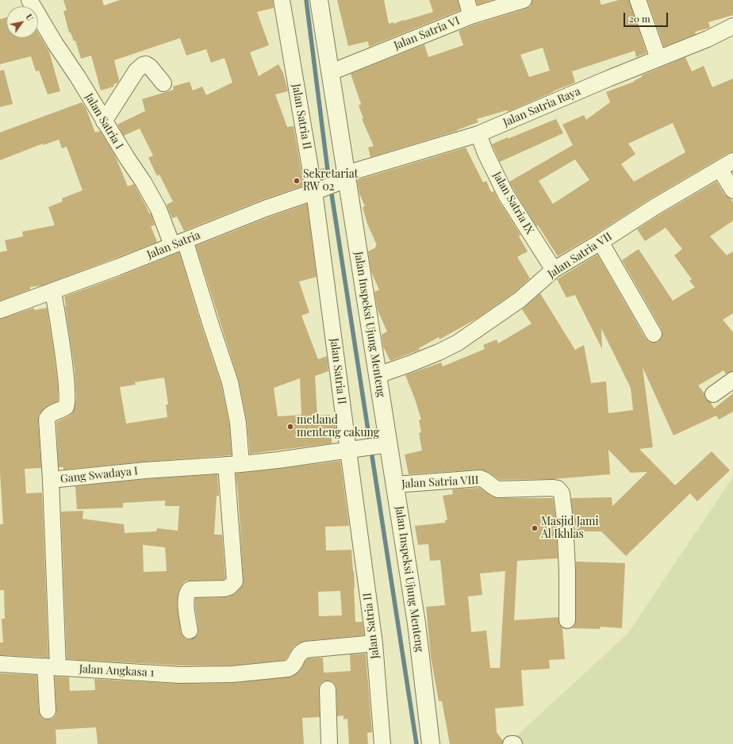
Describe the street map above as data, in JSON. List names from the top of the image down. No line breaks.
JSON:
{"streets":{"street":["Jalan Satria VI","Jalan Satria Raya","Jalan Satria II","Jalan Satria I","Jalan Satria IX","Jalan Satria","Jalan Satria VII","Jalan Inspeksi Ujung Menteng","Gang Swadaya I","Jalan Satria VIII","Jalan Angkasa 1"]},"crossings":[["Jalan Satria VI","Jalan Inspeksi Ujung Menteng"],["Jalan Satria Raya","Jalan Satria IX"],["Jalan Satria Raya","Jalan Satria"],["Jalan Satria Raya","Jalan Inspeksi Ujung Menteng"],["Jalan Satria II","Jalan Satria"],["Jalan Satria II","Gang Swadaya I"],["Jalan Satria II","Jalan Angkasa 1"],["Jalan Satria I","Jalan Satria"],["Jalan Satria I","Gang Swadaya I"],["Jalan Satria IX","Jalan Satria VII"],["Jalan Satria","Jalan Inspeksi Ujung Menteng"],["Jalan Satria","Gang Swadaya I"],["Jalan Satria VII","Jalan Inspeksi Ujung Menteng"],["Jalan Inspeksi Ujung Menteng","Gang Swadaya I"],["Jalan Inspeksi Ujung Menteng","Jalan Satria VIII"]],"places":["Sekretariat RW 02","metland menteng cakung","Masjid Jami Al Ikhlas"],"scale_bar":"20 m","north":"top right"}
